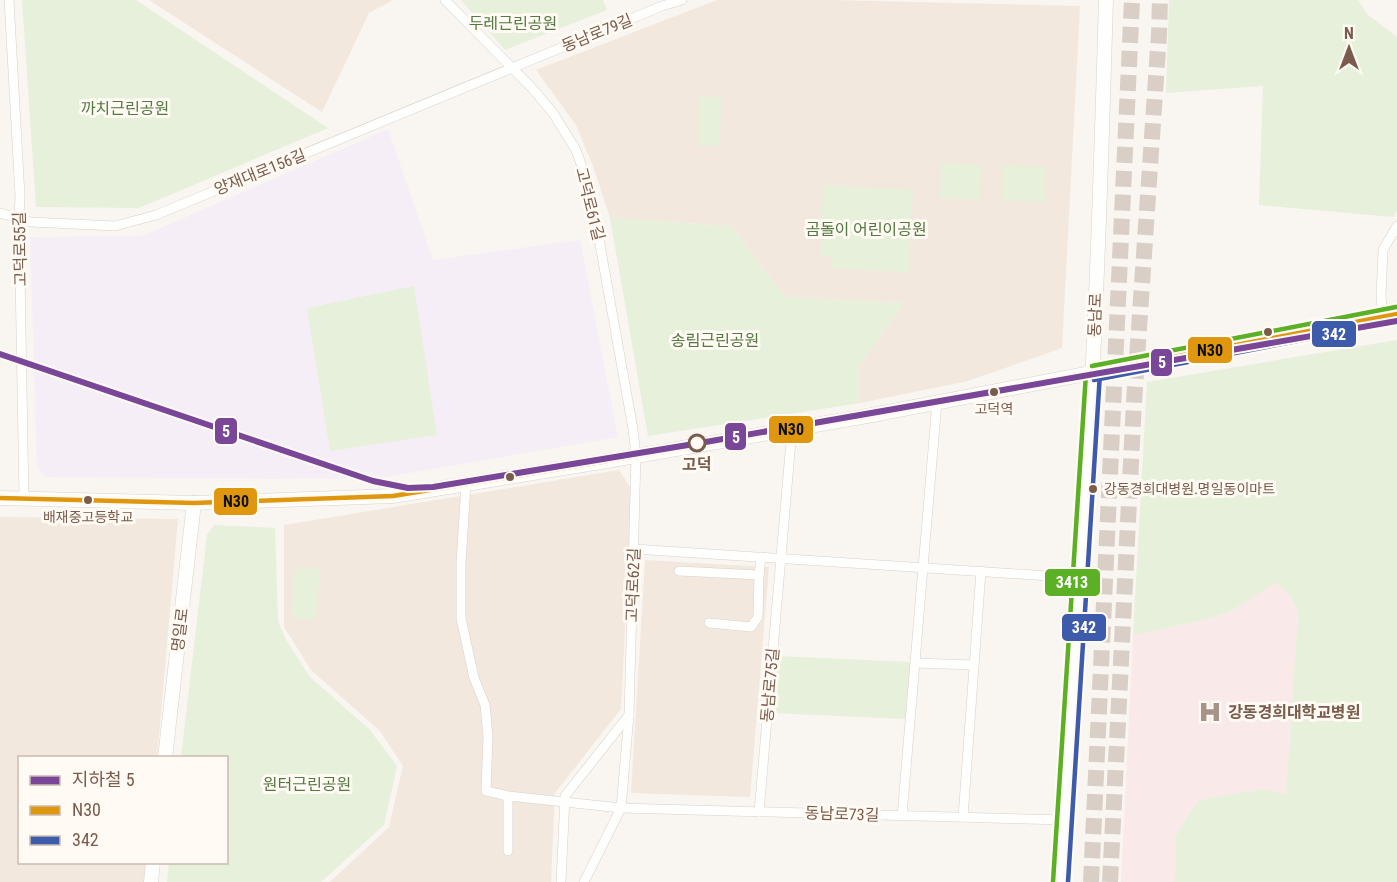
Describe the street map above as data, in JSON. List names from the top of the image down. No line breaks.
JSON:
{"streets":{"main road":["동남로","명일로"],"street":["동남로79길","양재대로156길","고덕로61길","고덕로55길","고덕로62길","동남로75길","동남로73길"]},"crossings":[["동남로79길","양재대로156길"],["동남로79길","고덕로61길"],["양재대로156길","고덕로61길"],["양재대로156길","고덕로55길"],["고덕로61길","고덕로62길"],["동남로","동남로73길"],["고덕로62길","동남로73길"],["동남로75길","동남로73길"]],"parks":["두레근린공원","까치근린공원","곰돌이 어린이공원","송림근린공원","원터근린공원"],"places":{"other":["고덕역","고덕","강동경희대병원.명일동이마트","배재중고등학교"],"hospital":["강동경희대학교병원"]},"lines":["transit line 3413","transit line N30","metro line 5","transit line 342"],"legend":["지하철 5","N30","342"],"north":"top"}
